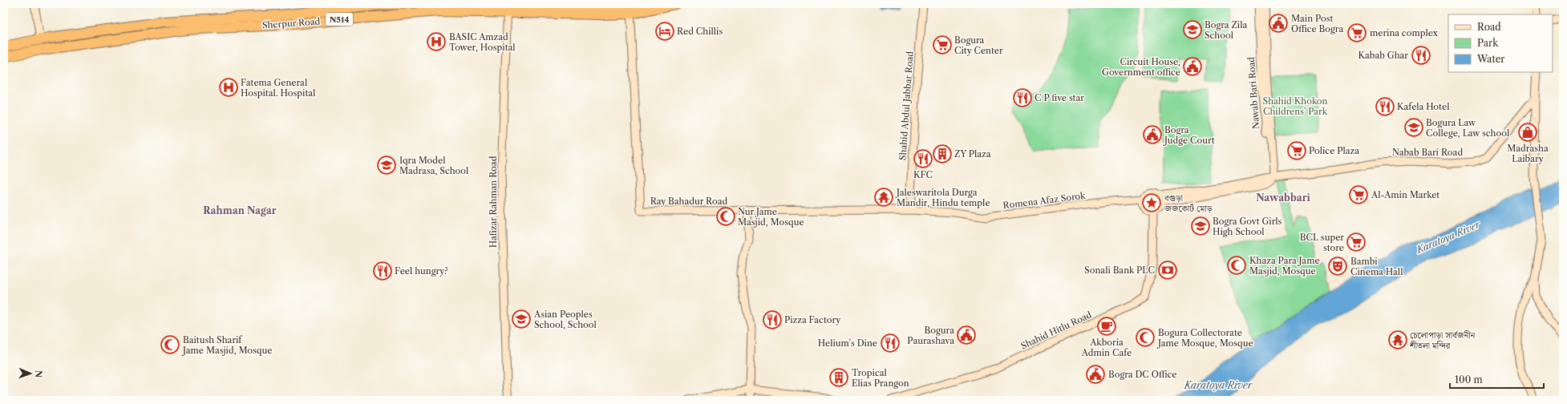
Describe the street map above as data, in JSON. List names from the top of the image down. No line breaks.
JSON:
{"streets":{"highway":["N514","Sherpur Road"],"street":["Nawab Bari Road","Shahid Abdul Jabbar Road","Nabab Bari Road","Romena Afaz Sorok","Ray Bahadur Road","Hafizar Rahman Road","Shahid Hitlu Road"]},"crossings":[["Sherpur Road","Ray Bahadur Road"],["Sherpur Road","Hafizar Rahman Road"],["Nawab Bari Road","Nabab Bari Road"],["Shahid Abdul Jabbar Road","Romena Afaz Sorok"],["Shahid Abdul Jabbar Road","Ray Bahadur Road"],["Nabab Bari Road","Romena Afaz Sorok"],["Nabab Bari Road","Shahid Hitlu Road"],["Romena Afaz Sorok","Ray Bahadur Road"],["Romena Afaz Sorok","Shahid Hitlu Road"]],"districts":["Nawabbari","Rahman Nagar"],"water":["Karatoya River"],"parks":["Shahid Khokon Childrens' Park"],"places":{"public building":["Main Post Office Bogra","Circuit House, Government office","Bogra Judge Court","Bogura Paurashava","Bogra DC Office"],"school or university":["Bogra Zila School","Bogura Law College, Law school","Iqra Model Madrasa, School","Bogra Govt Girls High School","Asian Peoples School, School"],"hotel":["Red Chillis"],"supermarket":["merina complex","Bogura City Center","Police Plaza","Al-Amin Market","BCL super store"],"hospital":["BASIC Amzad Tower, Hospital","Fatema General Hospital. Hospital"],"restaurant":["Kabab Ghar","C P five star","Kafela Hotel","KFC","Feel hungry?","Pizza Factory","Helium's Dine"],"shop":["Madrasha Laibary"],"building":["ZY Plaza","Tropical Elias Prangon"],"temple":["Jaleswaritola Durga Mandir, Hindu temple","চেলোপাড়া সার্বজনীন শীতলা মন্দির"],"place":["বগুড়া জজকোর্ট মোড়"],"mosque":["Nur Jame Masjid, Mosque","Khaza Para Jame Masjid, Mosque","Bogura Collectorate Jame Mosque, Mosque","Baitush Sharif Jame Masjid, Mosque"],"theatre":["Bambi Cinema Hall"],"bank":["Sonali Bank PLC"],"cafe":["Akboria Admin Cafe"]},"legend":["Road","Park","Water"],"scale_bar":"100 m","north":"right"}
